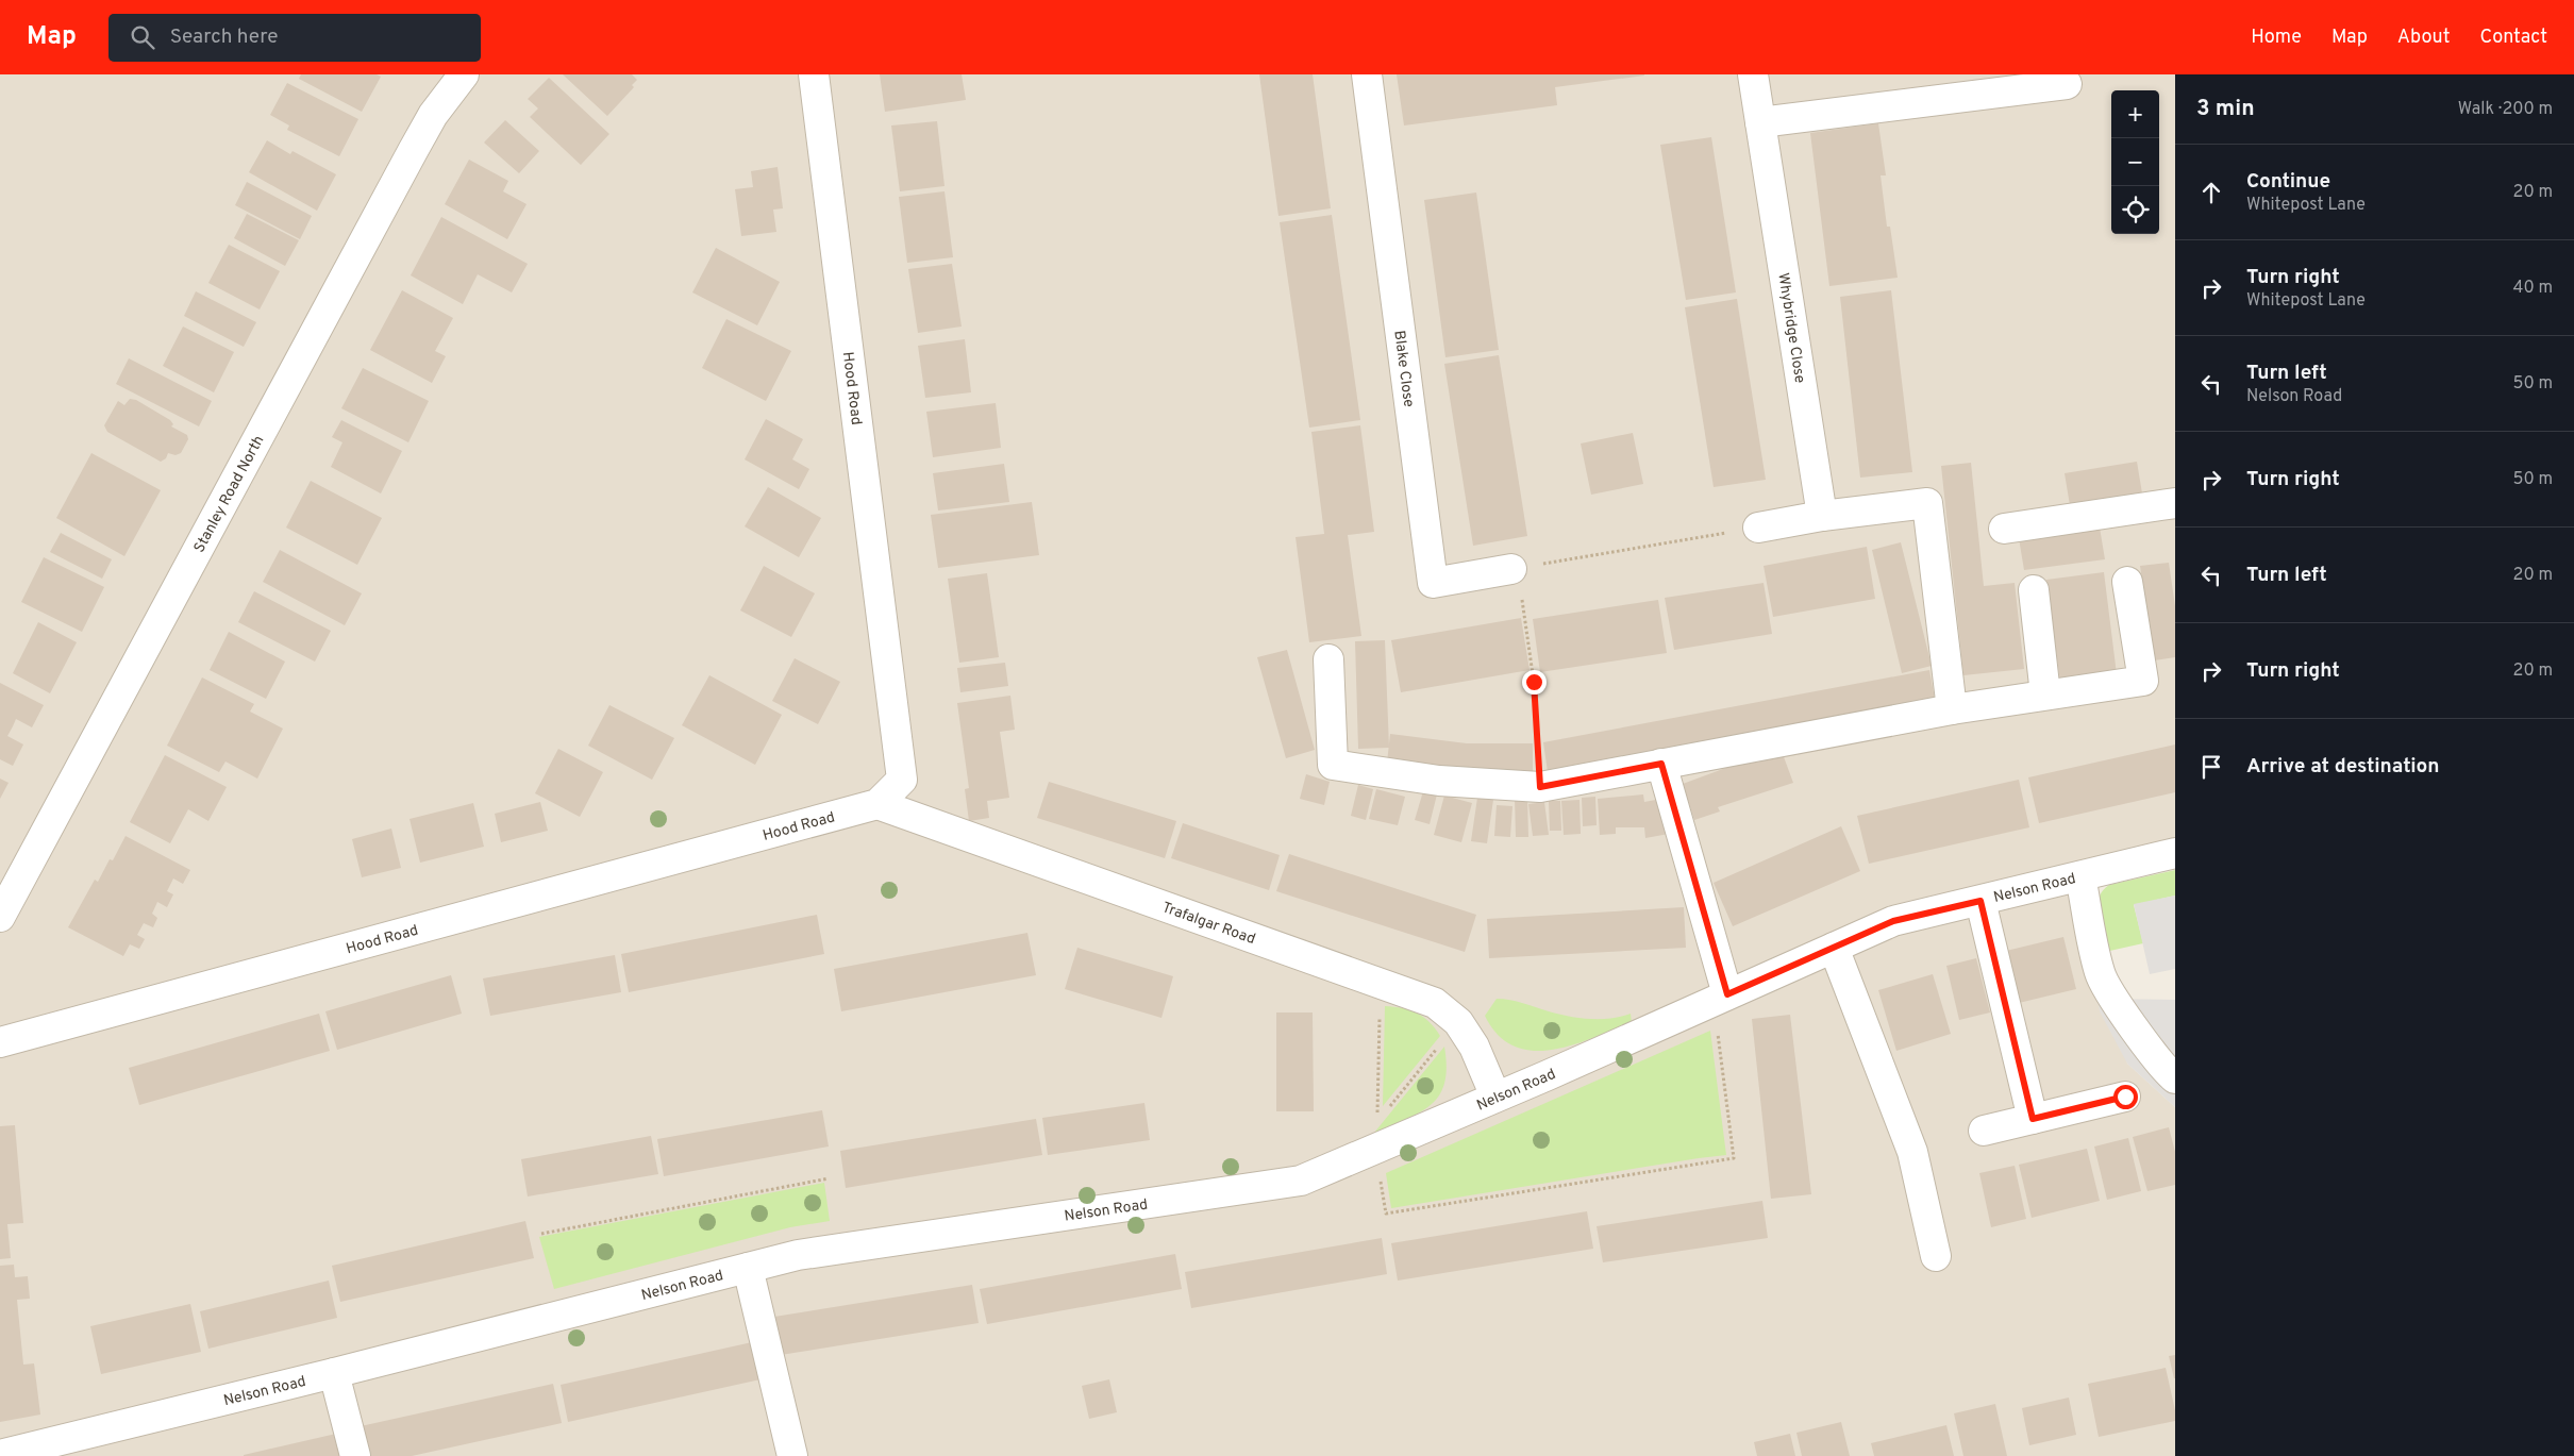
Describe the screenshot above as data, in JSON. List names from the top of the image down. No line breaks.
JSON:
{"streets":{"street":["Whybridge Close","Blake Close","Hood Road","Stanley Road North","Nelson Road","Trafalgar Road"]},"crossings":[["Hood Road","Trafalgar Road"],["Nelson Road","Trafalgar Road"]],"page":{"header":"Map","search":"Search here","nav":["Home","Map","About","Contact"],"heading":["3 min","Walk · 200 m"],"map_buttons":["+","−"],"list":[["Continue","Whitepost Lane","20 m"],["Turn right","Whitepost Lane","40 m"],["Turn left","Nelson Road","50 m"],["Turn right","50 m"],["Turn left","20 m"],["Turn right","20 m"],"Arrive at destination"]}}
